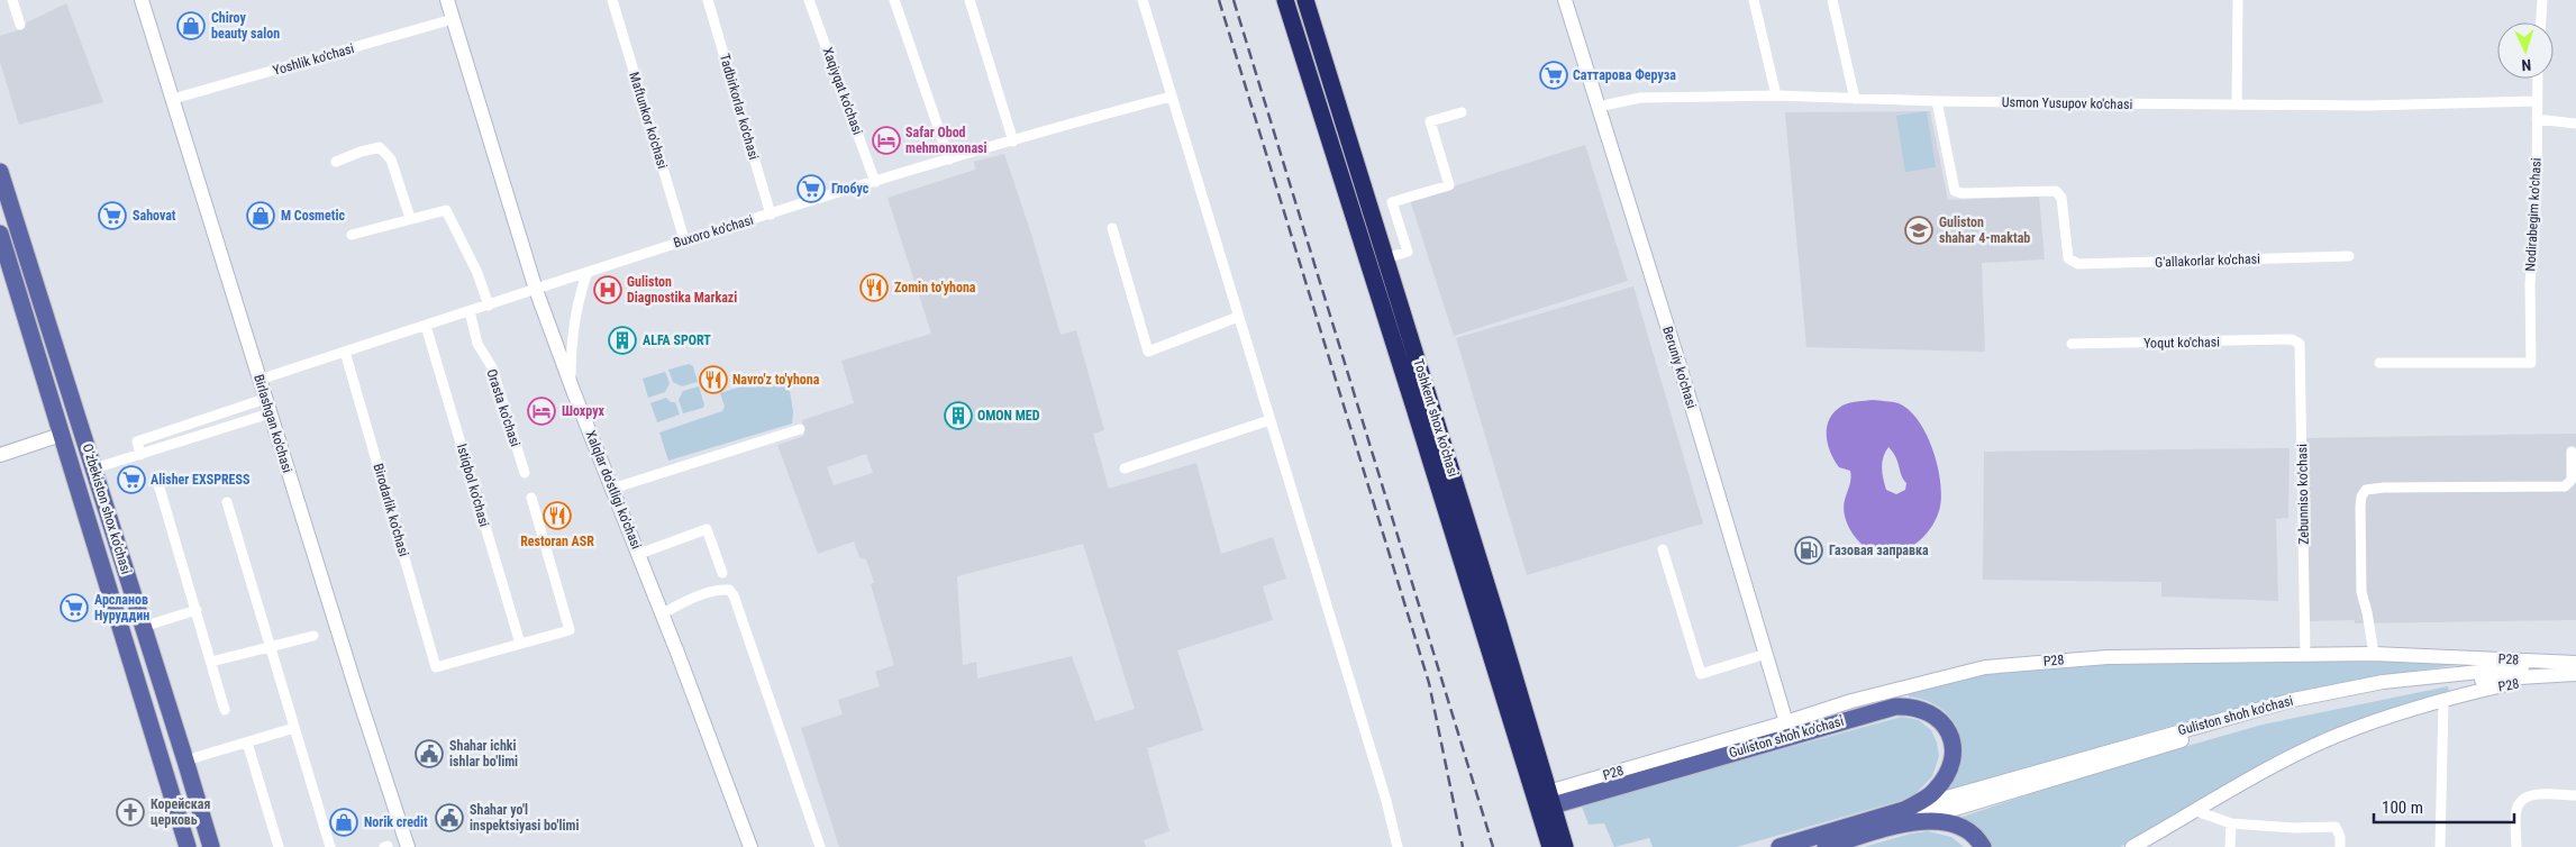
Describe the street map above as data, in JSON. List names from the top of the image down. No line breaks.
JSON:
{"streets":{"highway":["Toshkent shox ko'chasi"],"main road":["O'zbekiston shox ko'chasi","Guliston shoh ko'chasi"],"street":["Yoshlik ko'chasi","Xaqiyqat ko'chasi","Usmon Yusupov ko'chasi","Tadbirkorlar ko'chasi","Maftunkor ko'chasi","Nodirabegim ko'chasi","Buxoro ko'chasi","G'allakorlar ko'chasi","Yoqut ko'chasi","Beruniy ko'chasi","Orasta ko'chasi","Birlashgan ko'chasi","Istiqbol ko'chasi","Xalqlar do'stligi ko'chasi","Zebunniso ko'chasi","Birodarlik ko'chasi","Р28","P28"]},"crossings":[["Yoshlik ko'chasi","Birlashgan ko'chasi"],["Yoshlik ko'chasi","Xalqlar do'stligi ko'chasi"],["Xaqiyqat ko'chasi","Buxoro ko'chasi"],["Usmon Yusupov ko'chasi","Nodirabegim ko'chasi"],["Usmon Yusupov ko'chasi","G'allakorlar ko'chasi"],["Usmon Yusupov ko'chasi","Beruniy ko'chasi"],["Tadbirkorlar ko'chasi","Buxoro ko'chasi"],["Maftunkor ko'chasi","Buxoro ko'chasi"],["Buxoro ko'chasi","Orasta ko'chasi"],["Buxoro ko'chasi","Birlashgan ko'chasi"],["Buxoro ko'chasi","Istiqbol ko'chasi"],["Buxoro ko'chasi","Xalqlar do'stligi ko'chasi"],["Buxoro ko'chasi","Birodarlik ko'chasi"],["Yoqut ko'chasi","Zebunniso ko'chasi"],["Beruniy ko'chasi","Р28"],["Beruniy ko'chasi","Guliston shoh ko'chasi"],["Toshkent shox ko'chasi","Guliston shoh ko'chasi"],["Istiqbol ko'chasi","Birodarlik ko'chasi"],["Zebunniso ko'chasi","Р28"],["Р28","P28"],["Р28","Guliston shoh ko'chasi"],["P28","Guliston shoh ko'chasi"]],"places":{"shop":["Chiroy beauty salon","M Cosmetic","Norik credit"],"supermarket":["Саттарова Феруза","Глобус","Sahovat","Alisher EXSPRESS","Арсланов Нуруддин"],"hotel":["Safar Obod mehmonxonasi","Шохрух"],"school or university":["Guliston shahar 4-maktab"],"restaurant":["Zomin to'yhona","Navro'z to'yhona","Restoran ASR"],"hospital":["Guliston Diagnostika Markazi"],"building":["ALFA SPORT","OMON MED"],"fuel station":["Газовая заправка"],"public building":["Shahar ichki ishlar bo'limi","Shahar yo'l inspektsiyasi bo'limi"],"church":["Корейская церковь"]},"scale_bar":"100 m","north":"bottom"}
